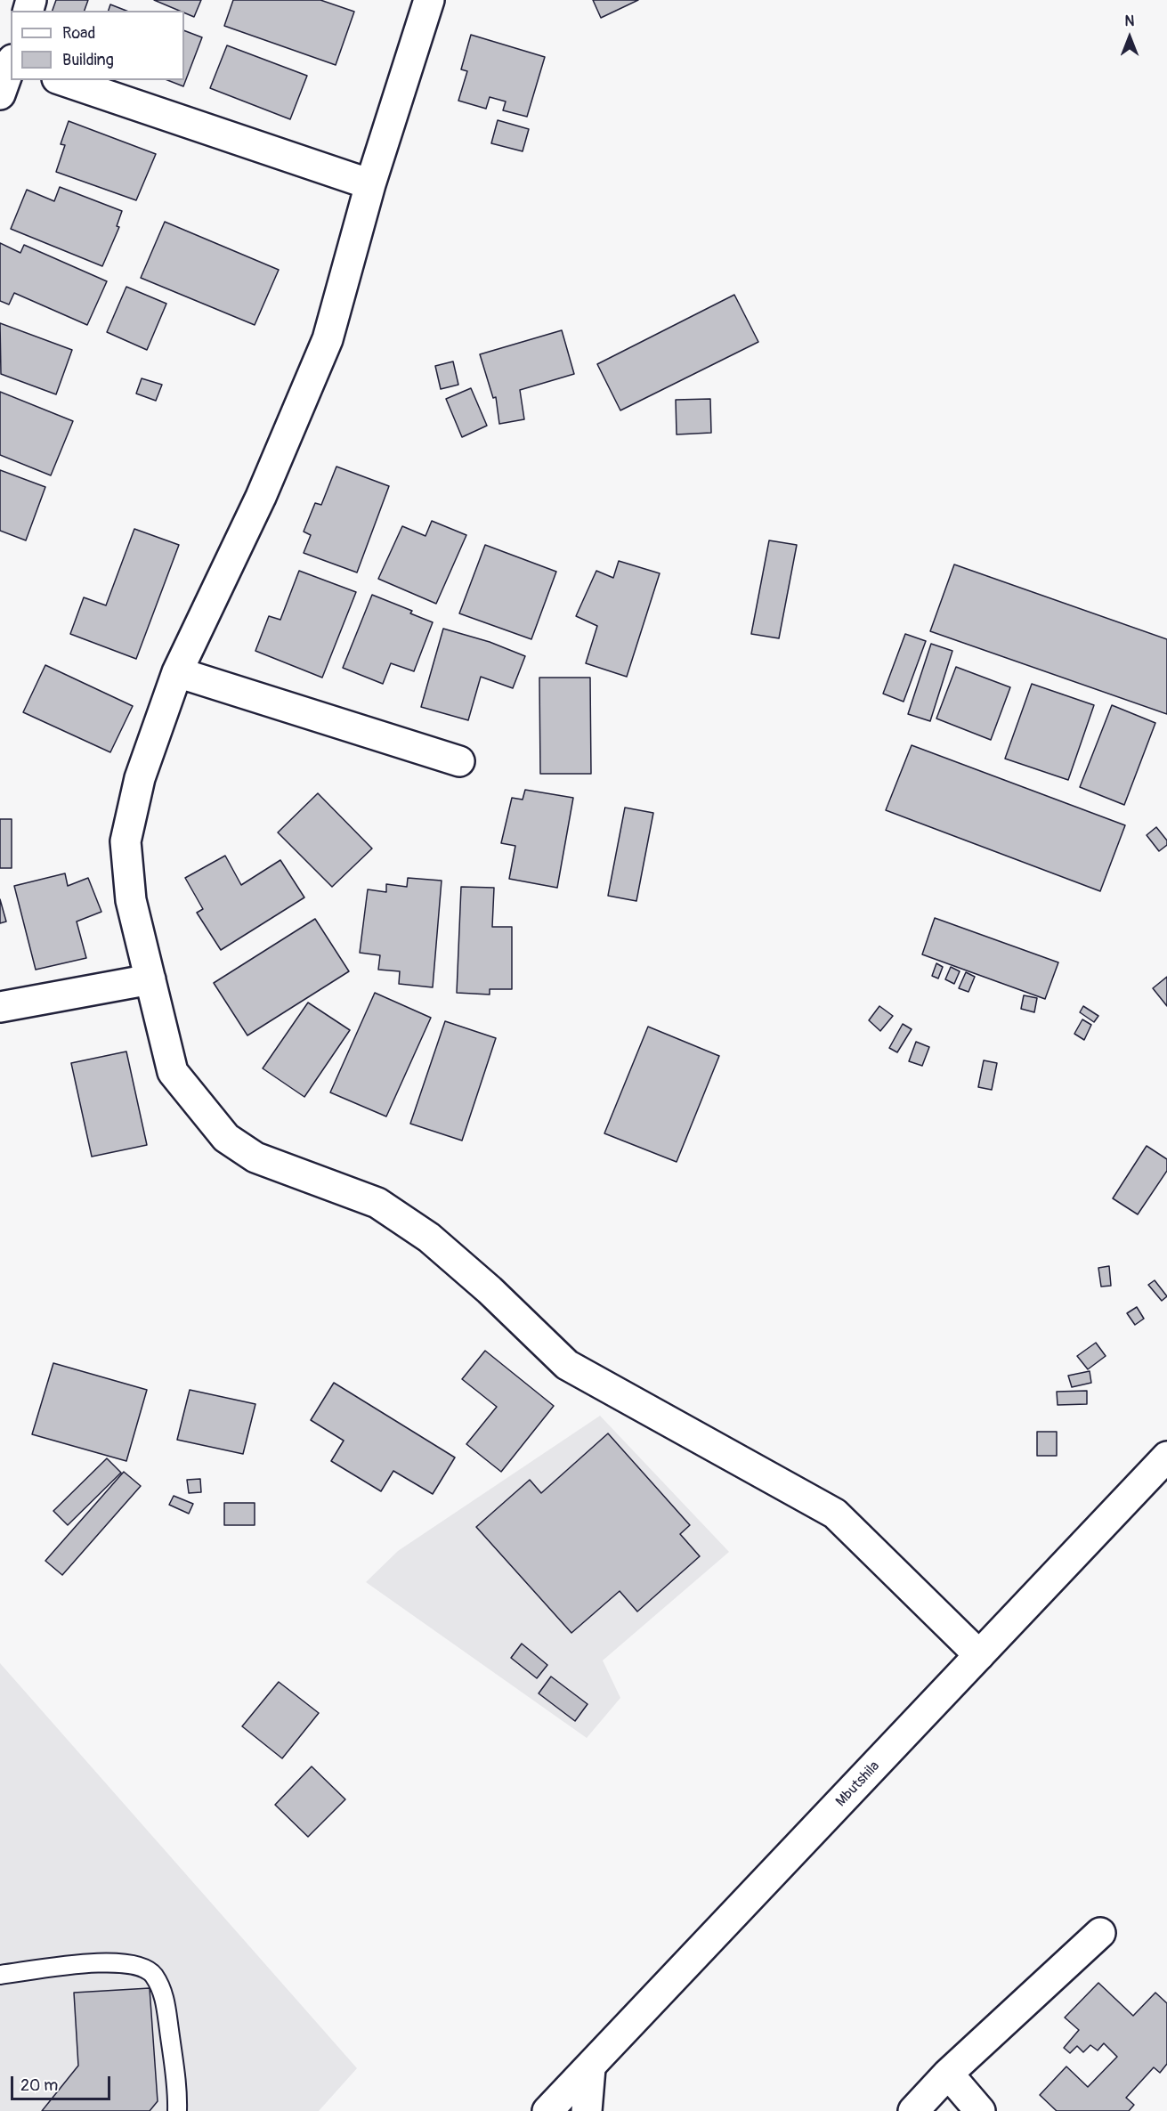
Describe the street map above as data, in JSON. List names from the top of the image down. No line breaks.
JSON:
{"streets":{"street":["Mbutshila"]},"legend":["Road","Building"],"scale_bar":"20 m","north":"top"}
